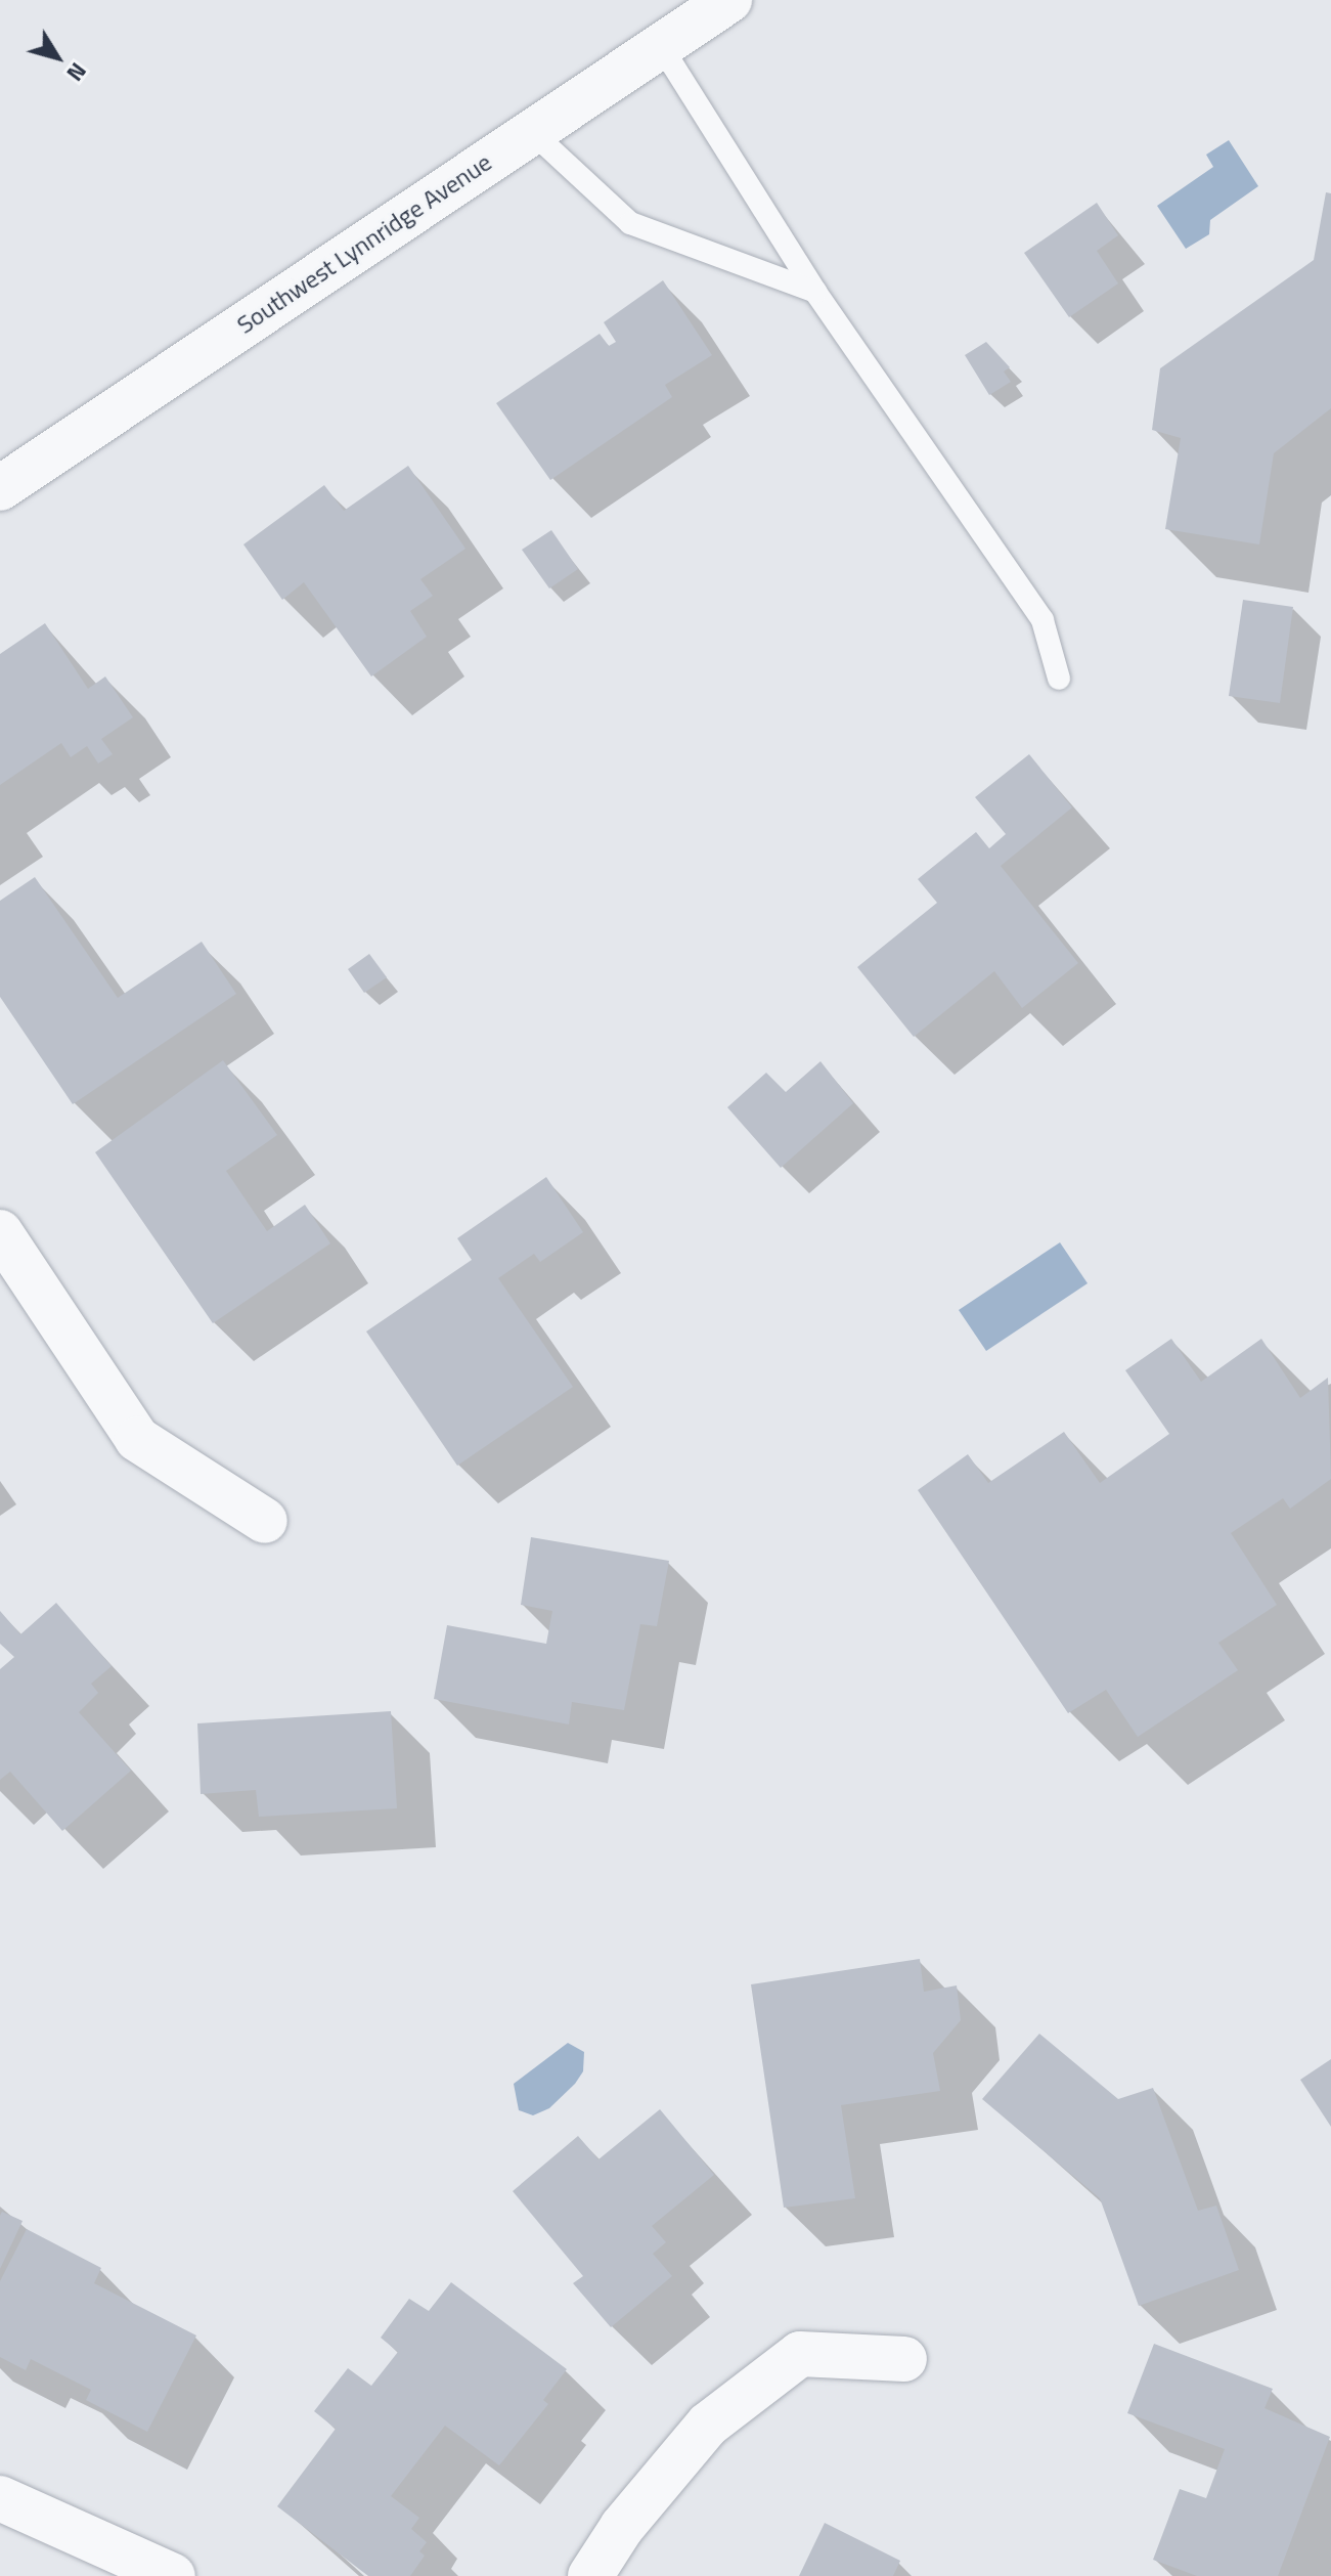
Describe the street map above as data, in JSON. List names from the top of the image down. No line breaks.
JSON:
{"streets":{"street":["Southwest Lynnridge Avenue"]},"north":"bottom right"}
